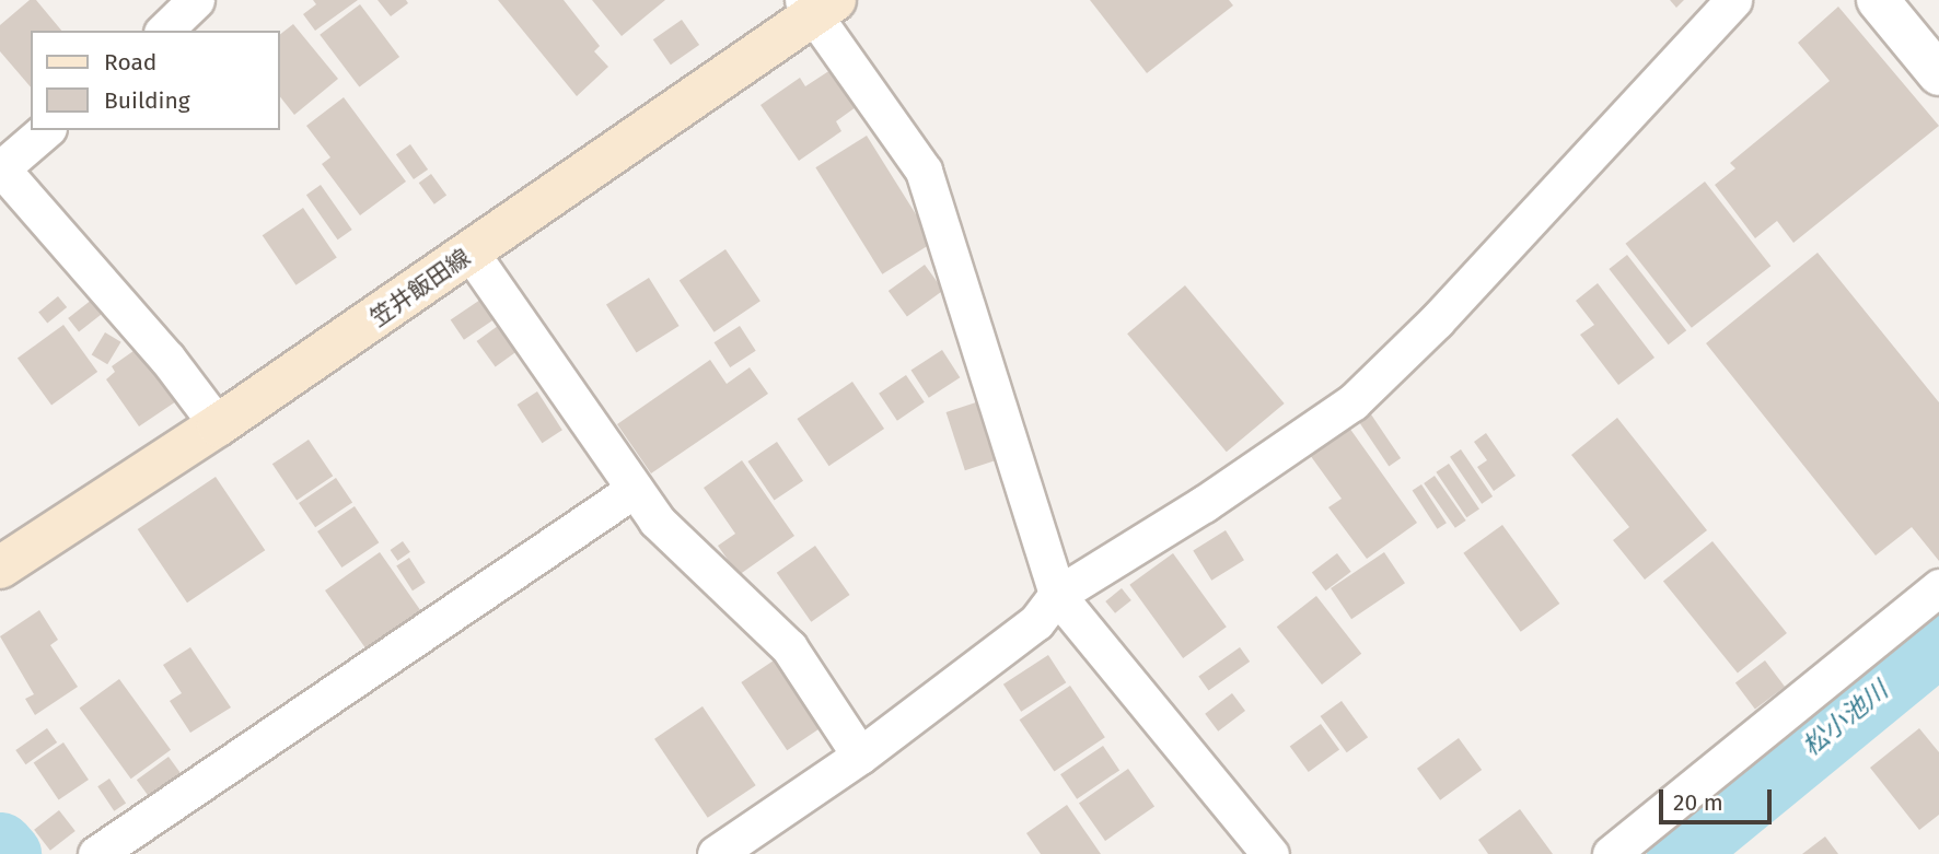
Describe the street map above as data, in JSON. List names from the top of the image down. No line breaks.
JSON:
{"streets":{"main road":["笠井飯田線"]},"water":["松小池川"],"legend":["Road","Building"],"scale_bar":"20 m"}
